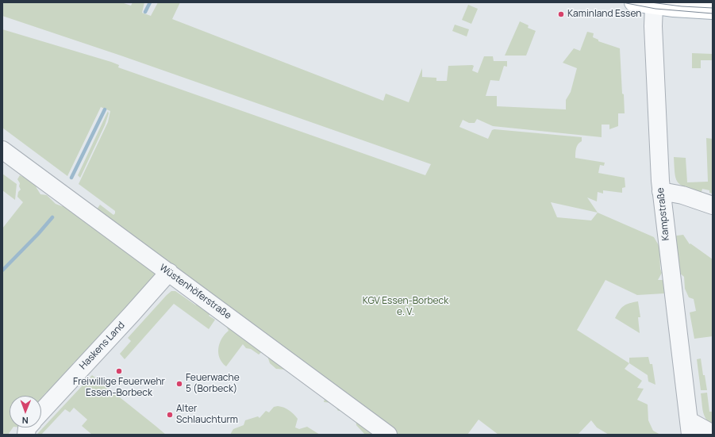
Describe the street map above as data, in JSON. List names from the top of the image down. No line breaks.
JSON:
{"streets":{"street":["Kampstraße","Wüstenhöferstraße","Haskens Land"]},"crossings":[["Wüstenhöferstraße","Haskens Land"]],"parks":["KGV Essen-Borbeck e. V."],"places":["Kaminland Essen","Freiwillige Feuerwehr Essen-Borbeck","Feuerwache 5 (Borbeck)","Alter Schlauchturm"],"north":"bottom"}
